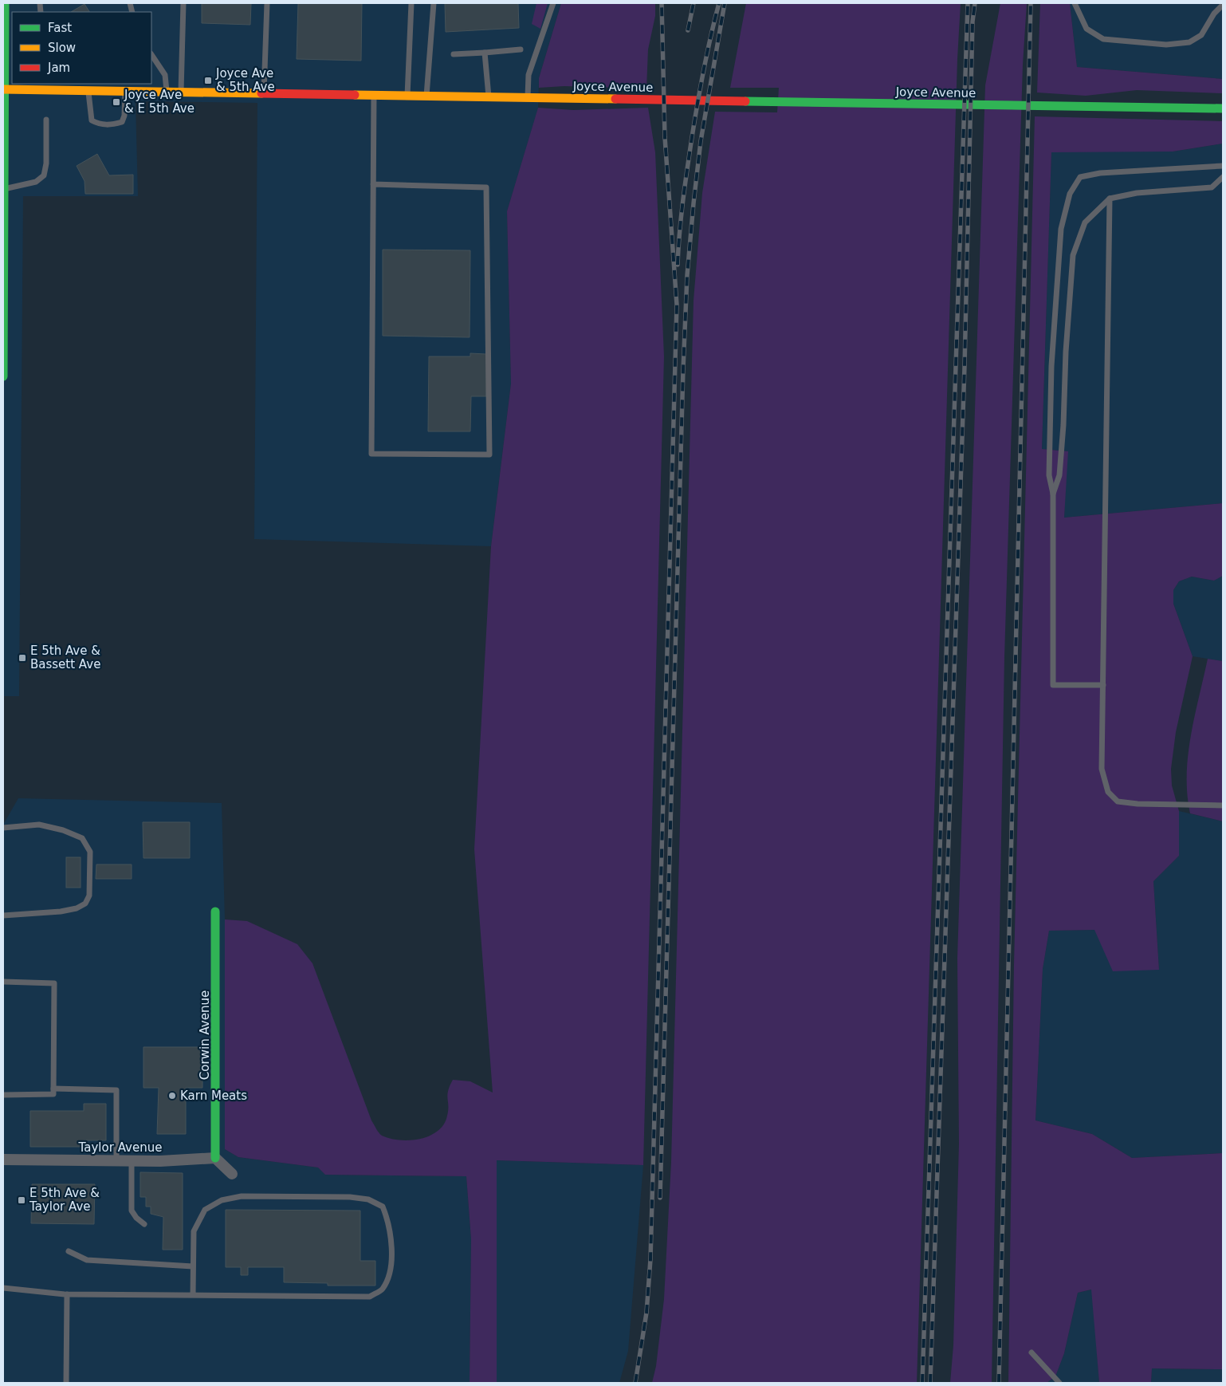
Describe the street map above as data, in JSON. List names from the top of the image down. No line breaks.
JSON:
{"streets":{"street":["Joyce Avenue","Corwin Avenue","Taylor Avenue"]},"crossings":[["Corwin Avenue","Taylor Avenue"]],"places":{"transit":["Joyce Ave & 5th Ave","Joyce Ave & E 5th Ave","E 5th Ave & Bassett Ave","E 5th Ave & Taylor Ave"],"other":["Karn Meats"]},"legend":["Fast","Slow","Jam"]}
